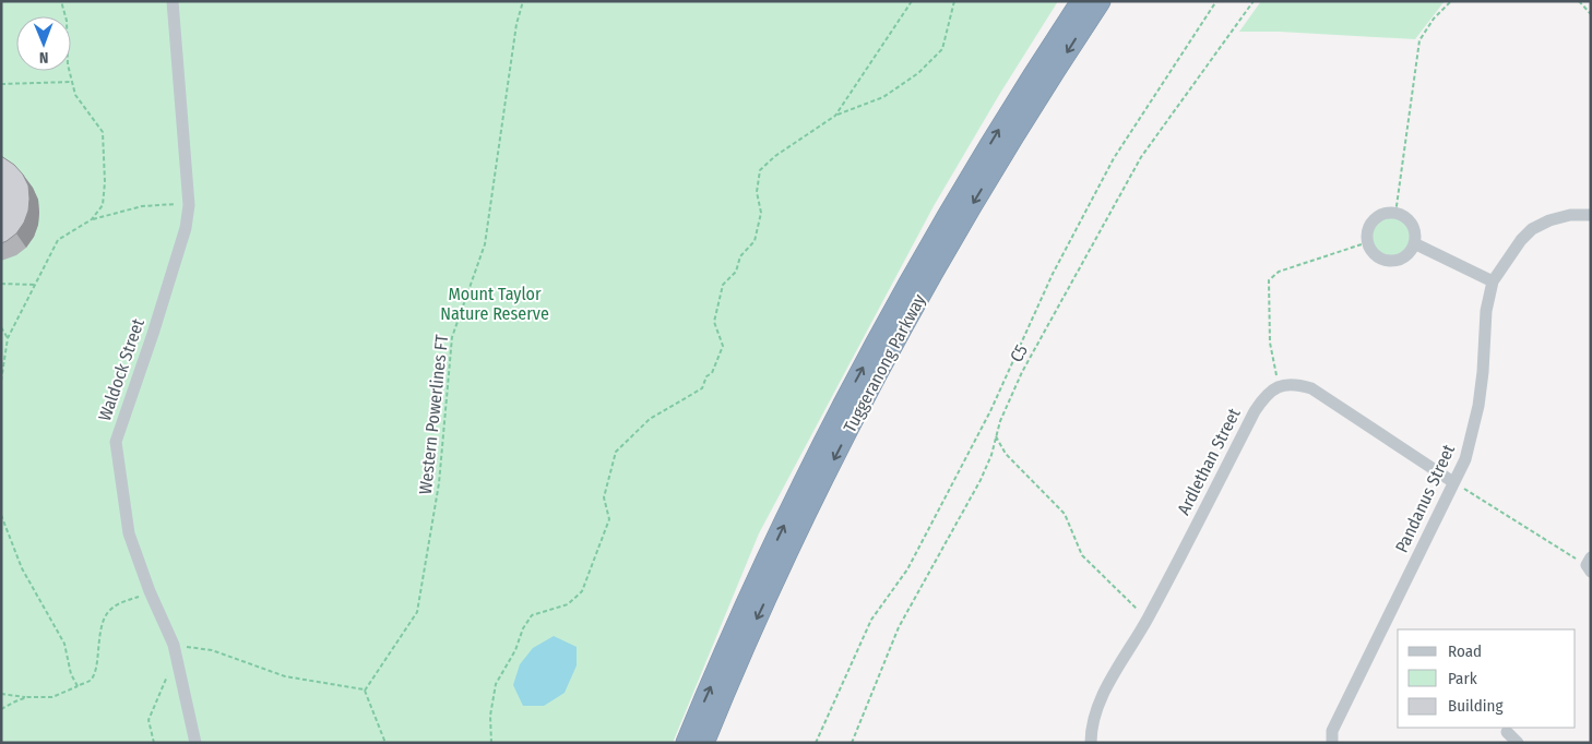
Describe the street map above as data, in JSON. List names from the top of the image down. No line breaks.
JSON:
{"streets":{"highway":["Tuggeranong Parkway"],"street":["Waldock Street","Ardlethan Street","Pandanus Street"],"path":["C5","Western Powerlines FT"]},"parks":["Mount Taylor Nature Reserve"],"legend":["Road","Park","Building"],"north":"bottom"}
